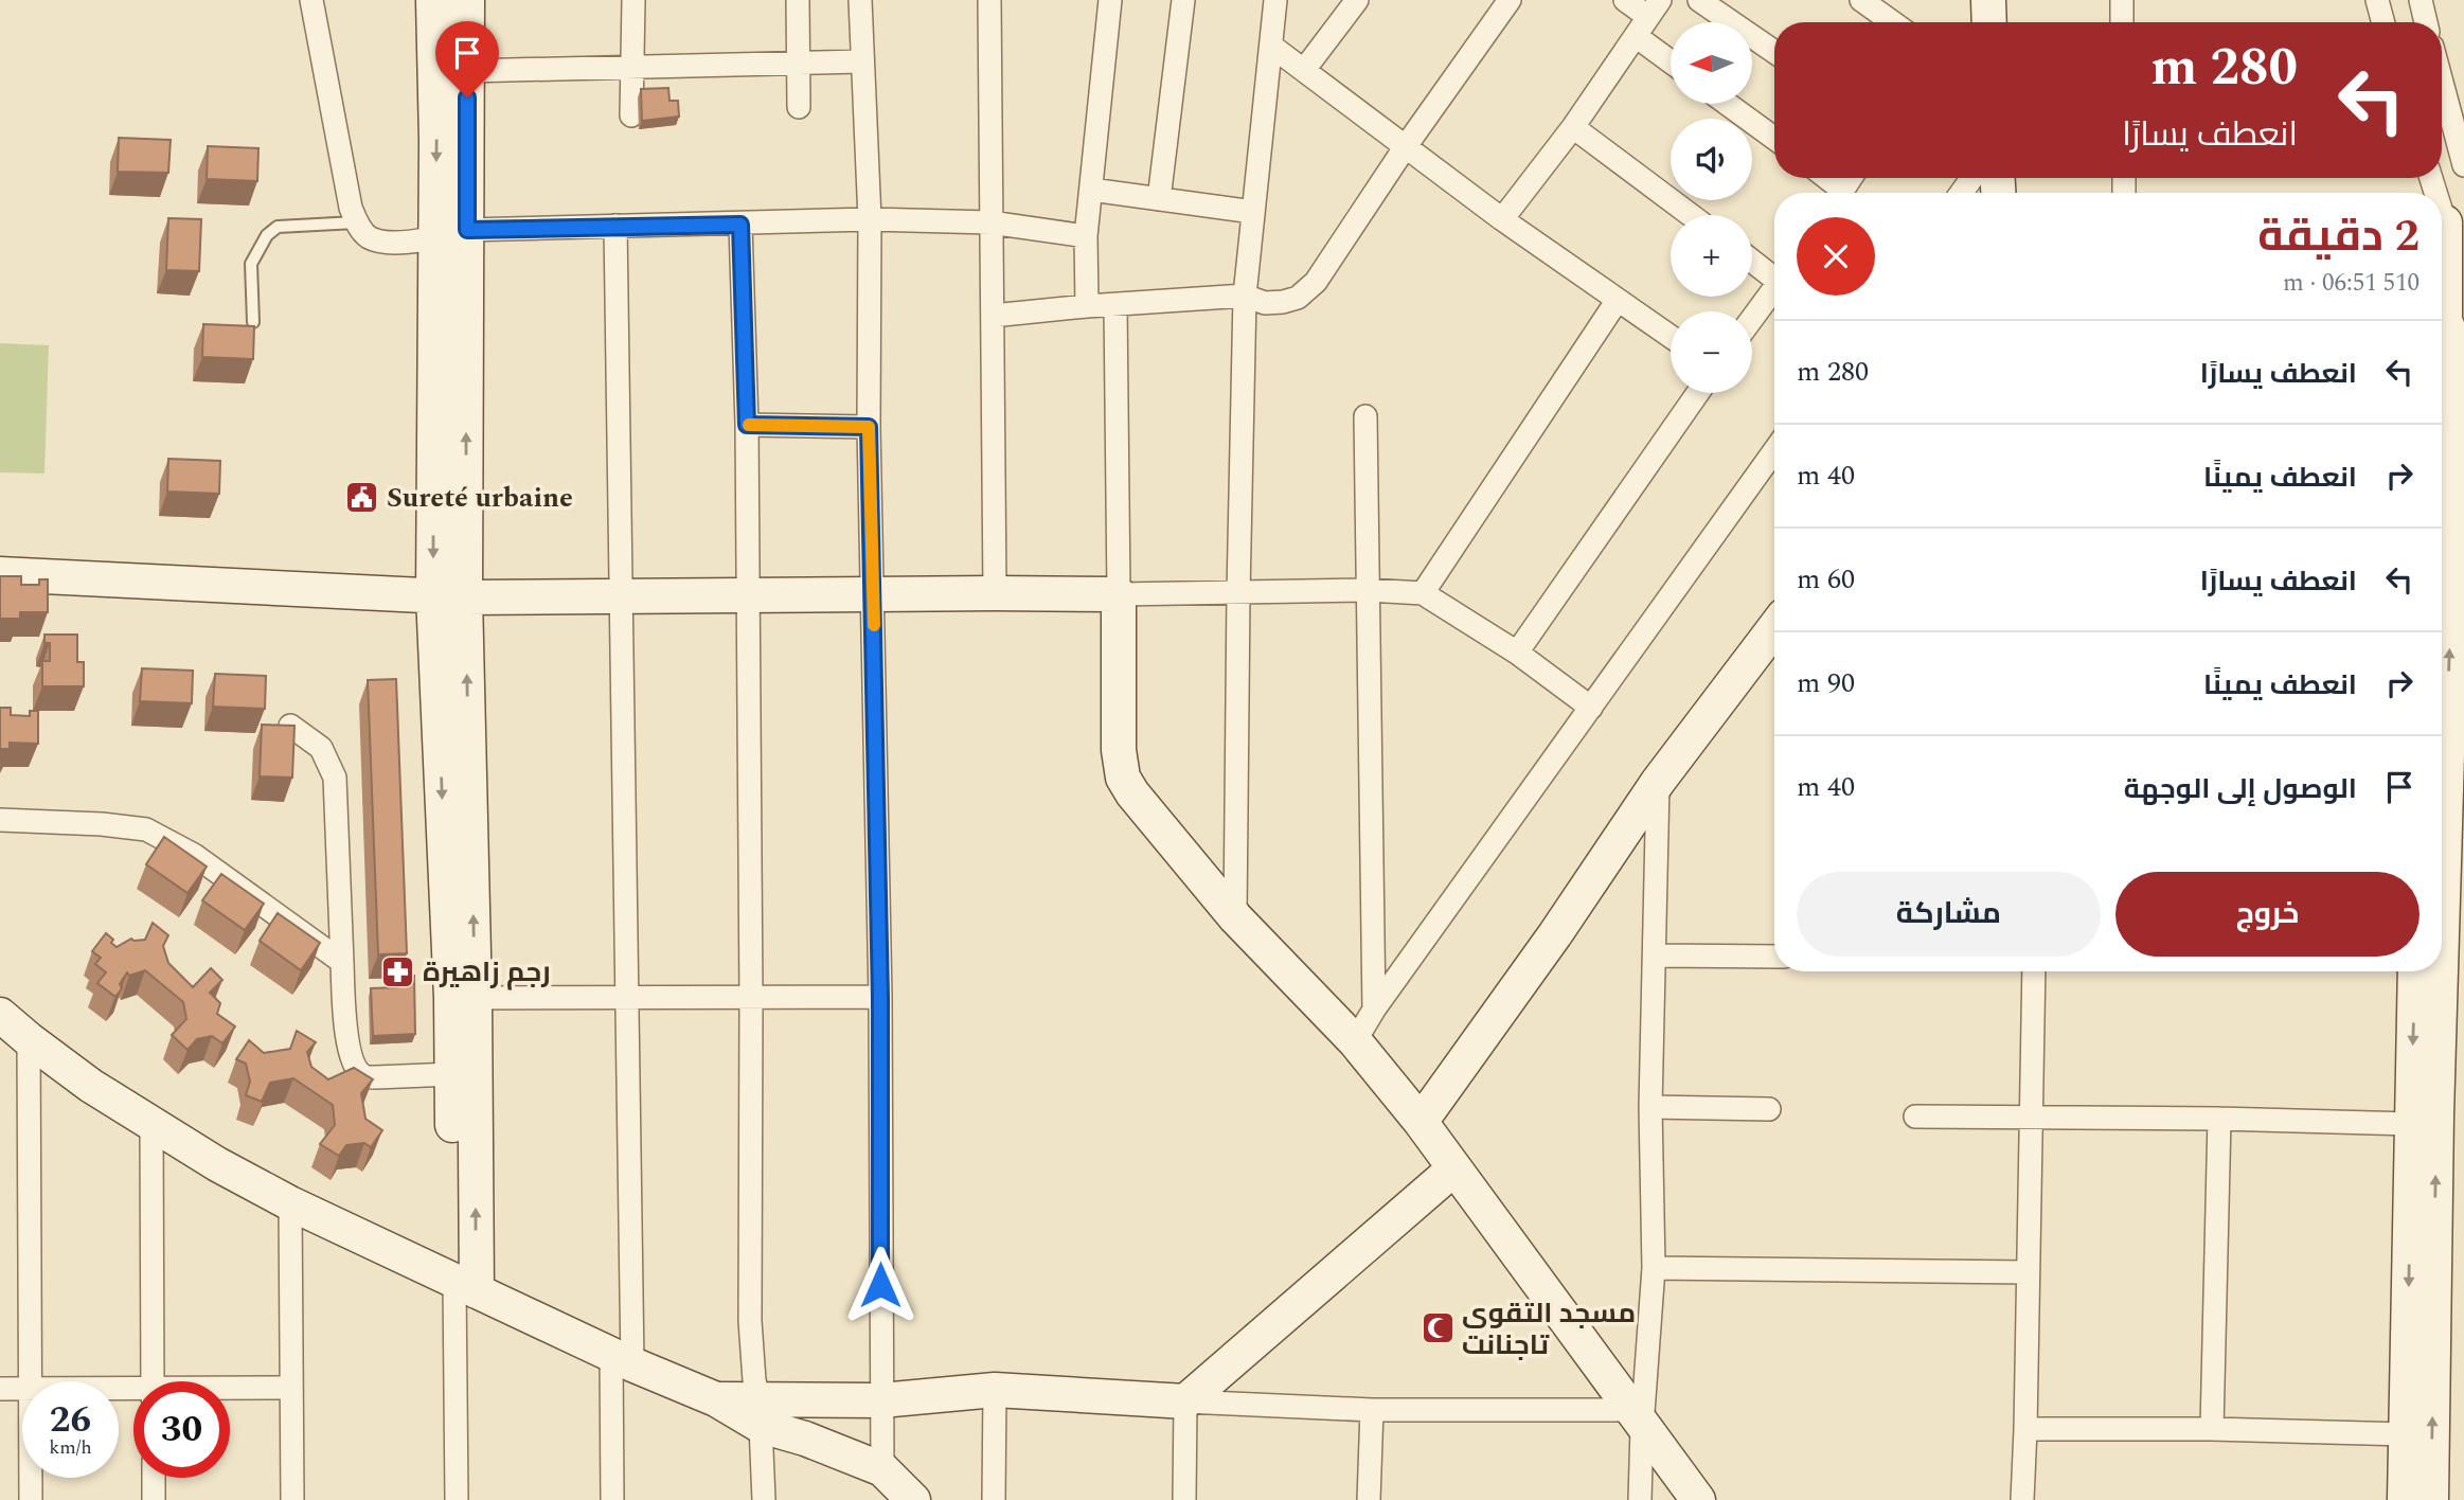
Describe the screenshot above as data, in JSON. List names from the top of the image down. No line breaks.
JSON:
{"places":{"public building":["Sureté urbaine"],"pharmacy":["رجم زاهيرة"],"mosque":["مسجد التقوى تاجنانت"]},"north":"left","page":{"map_buttons":["+","−"],"turn":["280 m","انعطف يسارًا"],"heading":["2 دقيقة","510 m · 06:51"],"list":[{"name":"انعطف يسارًا","value":"280 m"},{"name":"انعطف يمينًا","value":"40 m"},{"name":"انعطف يسارًا","value":"60 m"},{"name":"انعطف يمينًا","value":"90 m"},{"name":"الوصول إلى الوجهة","value":"40 m"}],"buttons":["خروج","مشاركة"],"speed":"26 km/h","limit":"30"}}
